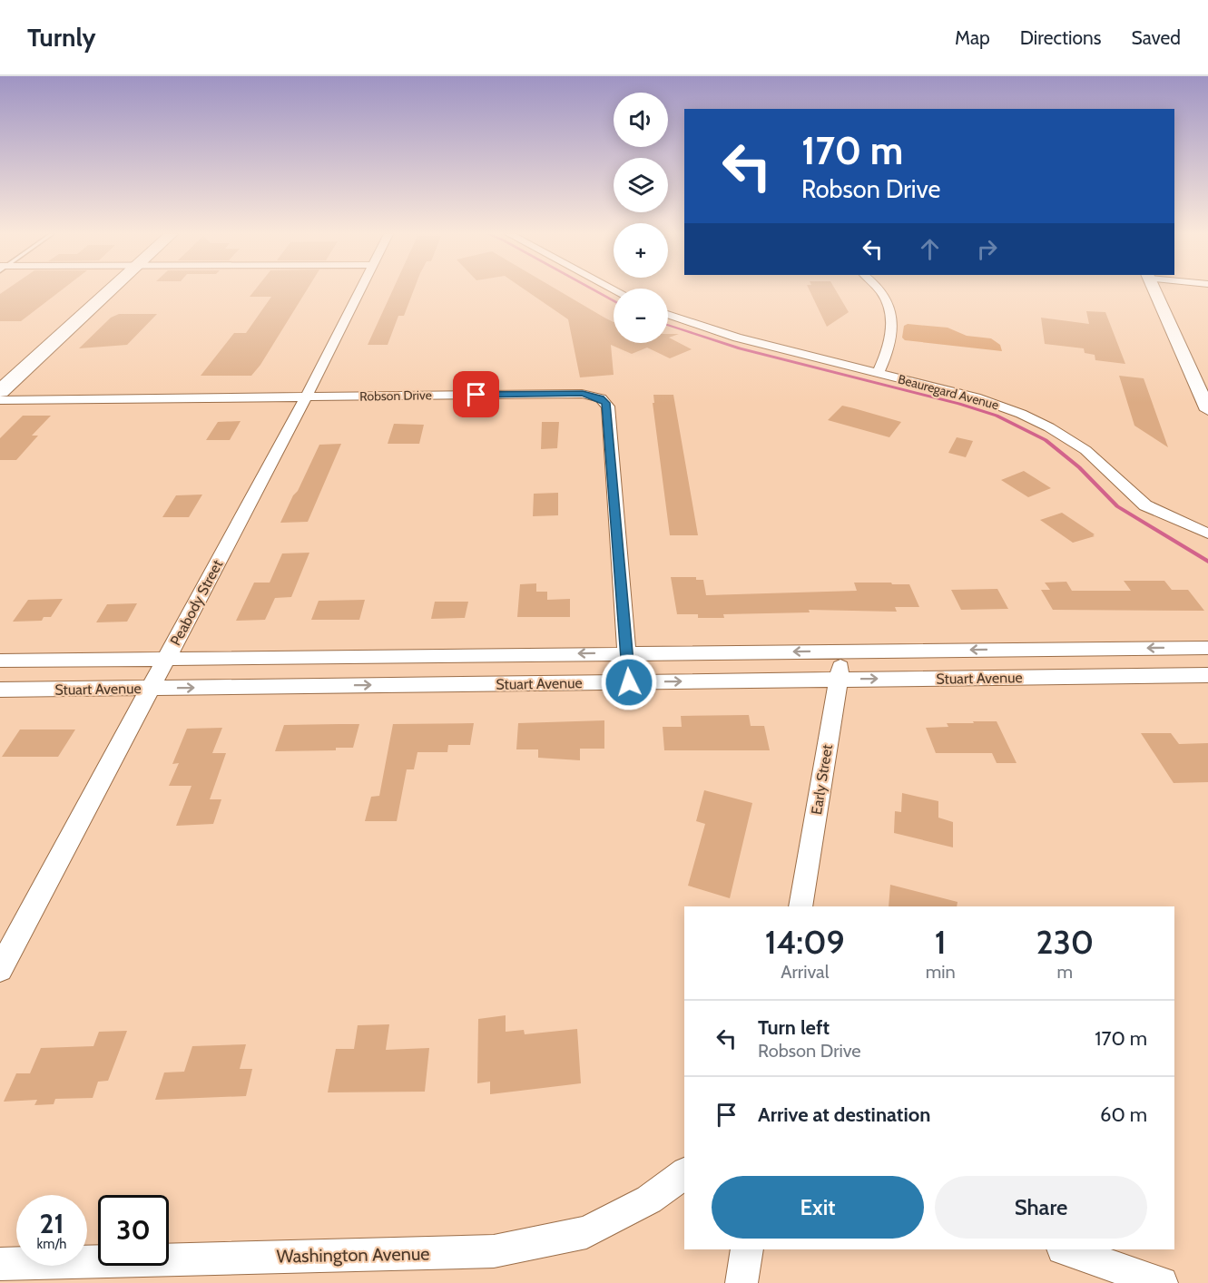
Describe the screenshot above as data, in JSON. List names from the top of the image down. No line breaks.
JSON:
{"streets":{"street":["Beauregard Avenue","Robson Drive","Peabody Street","Stuart Avenue","Early Street","Washington Avenue"]},"crossings":[["Robson Drive","Peabody Street"],["Robson Drive","Stuart Avenue"],["Peabody Street","Stuart Avenue"],["Stuart Avenue","Early Street"]],"page":{"header":"Turnly","nav":["Map","Directions","Saved"],"map_buttons":["+","−"],"turn":["170 m","Robson Drive"],"eta":["14:09","Arrival","1","min","230","m"],"list":[{"name":"Turn left","note":"Robson Drive","value":"170 m"},{"name":"Arrive at destination","value":"60 m"}],"buttons":["Exit","Share"],"speed":"21 km/h","limit":"30"}}
